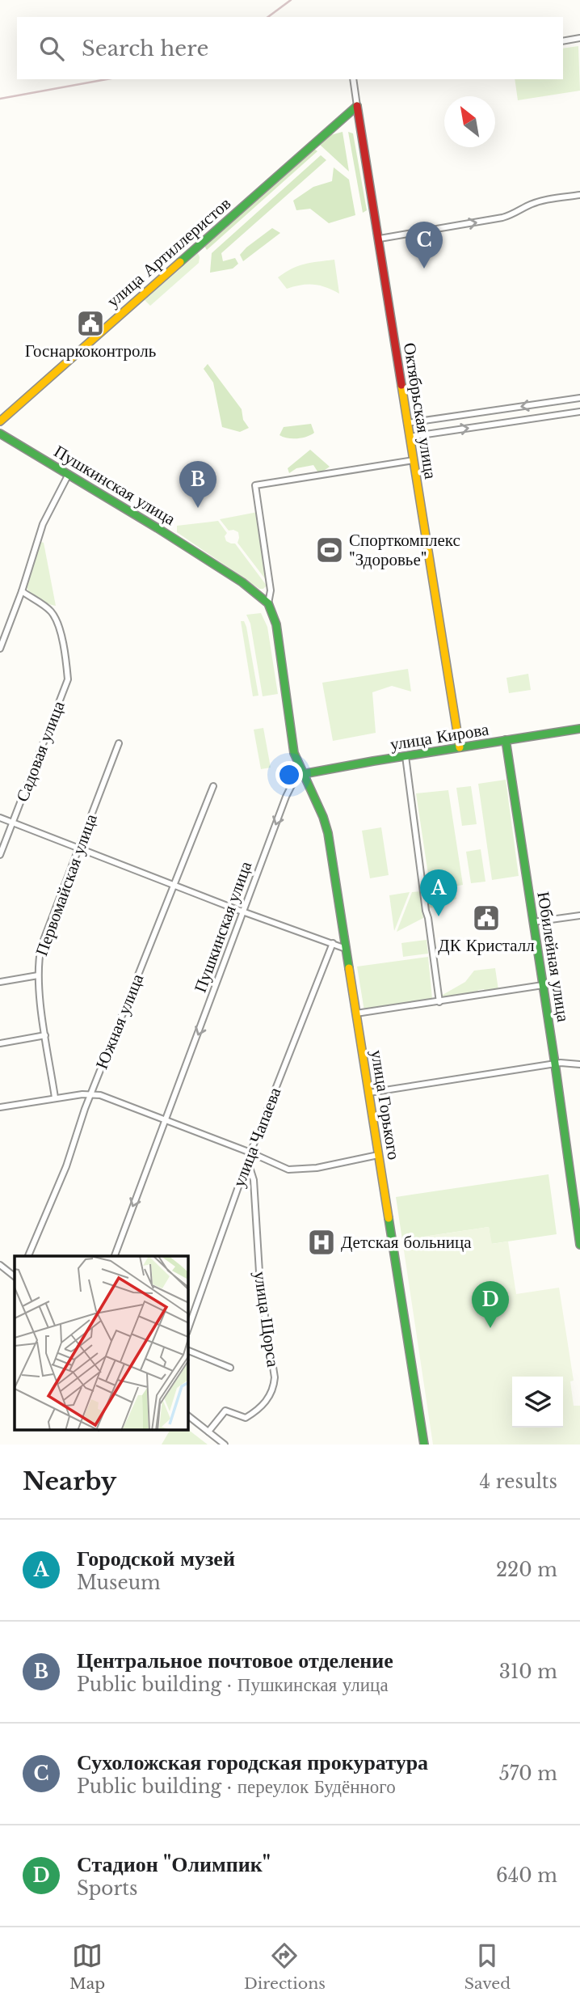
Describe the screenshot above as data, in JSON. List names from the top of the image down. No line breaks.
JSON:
{"streets":{"street":["улица Артиллеристов","Октябрьская улица","Пушкинская улица","улица Кирова","Садовая улица","Первомайская улица","Юбилейная улица","Южная улица","улица Горького","улица Чапаева","улица Щорса"]},"crossings":[["улица Артиллеристов","Октябрьская улица"],["Октябрьская улица","улица Кирова"],["Пушкинская улица","улица Кирова"],["Пушкинская улица","улица Горького"],["улица Кирова","Юбилейная улица"],["улица Кирова","улица Горького"],["улица Чапаева","улица Щорса"]],"one_way":["Пушкинская улица"],"places":{"public building":["Госнаркоконтроль","ДК Кристалл"],"sports":["Спорткомплекс \"Здоровье\""],"hospital":["Детская больница"]},"north":"top left","page":{"search":"Search here","pins":["C","B","A","D"],"heading":["Nearby","4 results"],"list":[{"mark":"A","name":"Городской музей","note":"Museum","value":"220 m"},{"mark":"B","name":"Центральное почтовое отделение","note":"Public building · Пушкинская улица","value":"310 m"},{"mark":"C","name":"Сухоложская городская прокуратура","note":"Public building · переулок Будённого","value":"570 m"},{"mark":"D","name":"Стадион \"Олимпик\"","note":"Sports","value":"640 m"}],"nav":["Map","Directions","Saved"]}}
